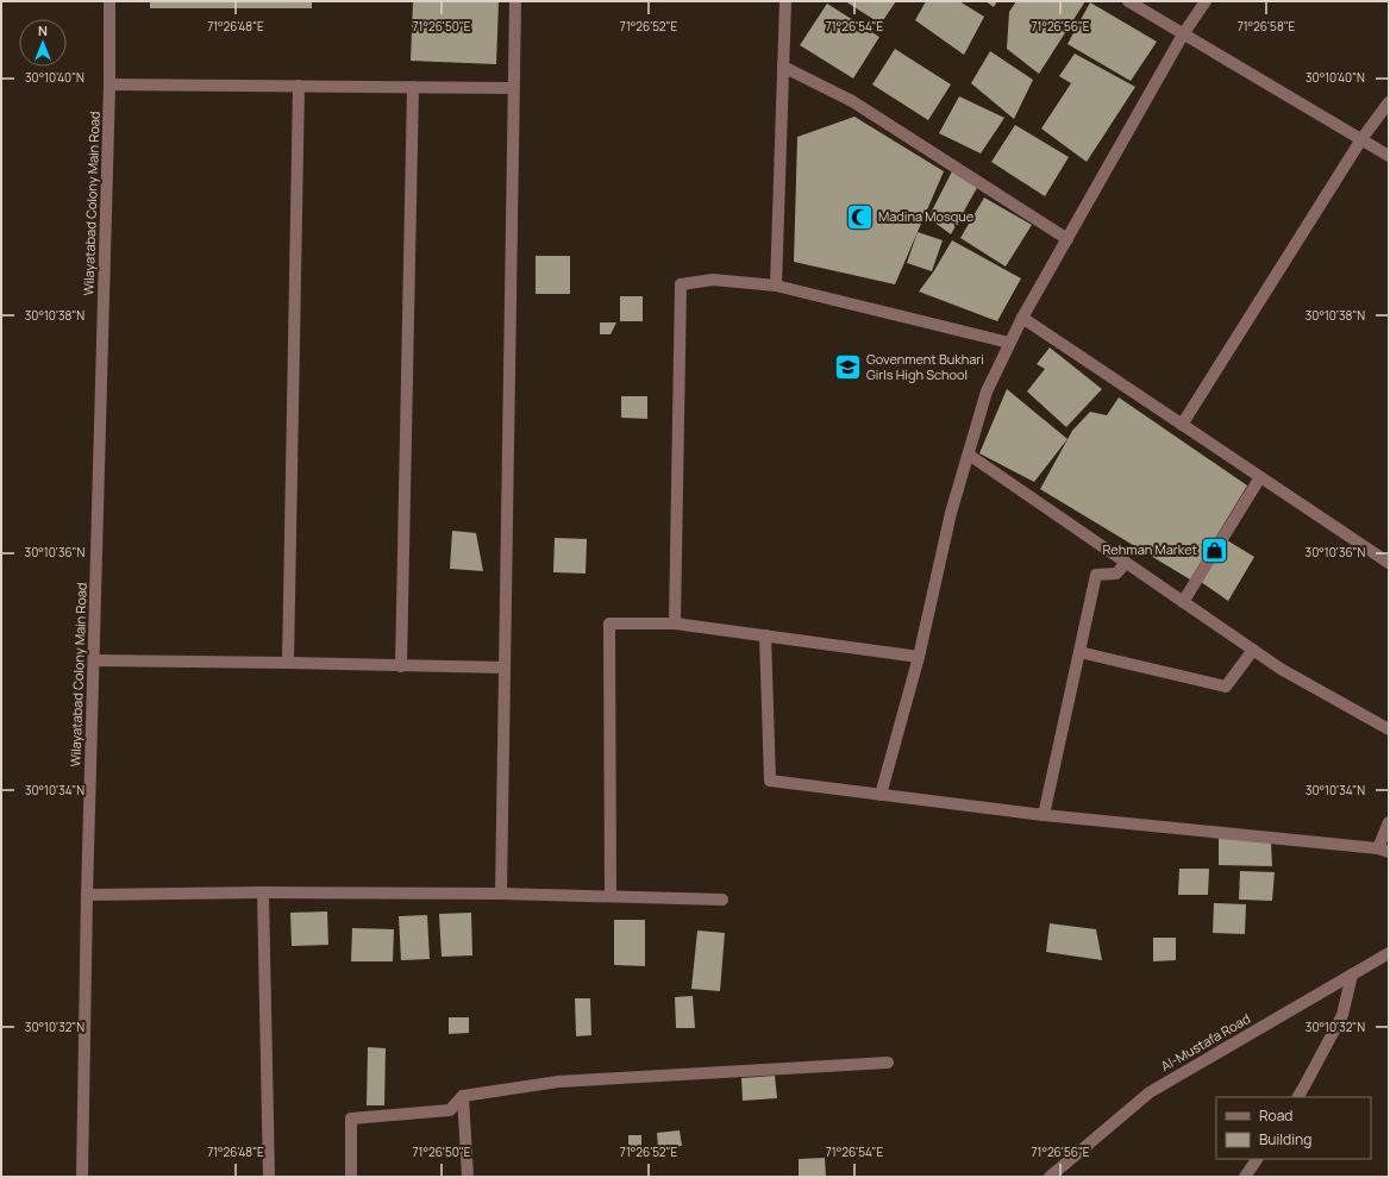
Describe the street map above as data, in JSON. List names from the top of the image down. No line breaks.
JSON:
{"streets":{"street":["Wilayatabad Colony Main Road","Al-Mustafa Road"]},"places":{"mosque":["Madina Mosque"],"school or university":["Govenment Bukhari Girls High School"],"shop":["Rehman Market"]},"legend":["Road","Building"],"north":"top","coordinates":["71°26'48\"E","71°26'50\"E","71°26'52\"E","71°26'54\"E","71°26'56\"E","71°26'58\"E","30°10'40\"N","30°10'38\"N","30°10'36\"N","30°10'34\"N","30°10'32\"N"]}
